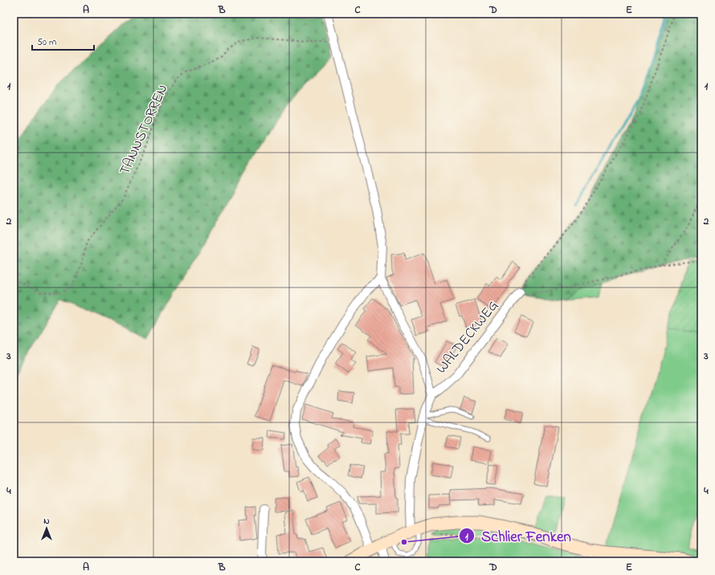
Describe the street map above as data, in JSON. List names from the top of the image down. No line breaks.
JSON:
{"streets":{"street":["WALDECKWEG"],"path":["TANNSTORREN"]},"places":["Schlier Fenken"],"scale_bar":"50 m","north":"top","grid":{"columns":["A","B","C","D","E"],"rows":["1","2","3","4"]}}
